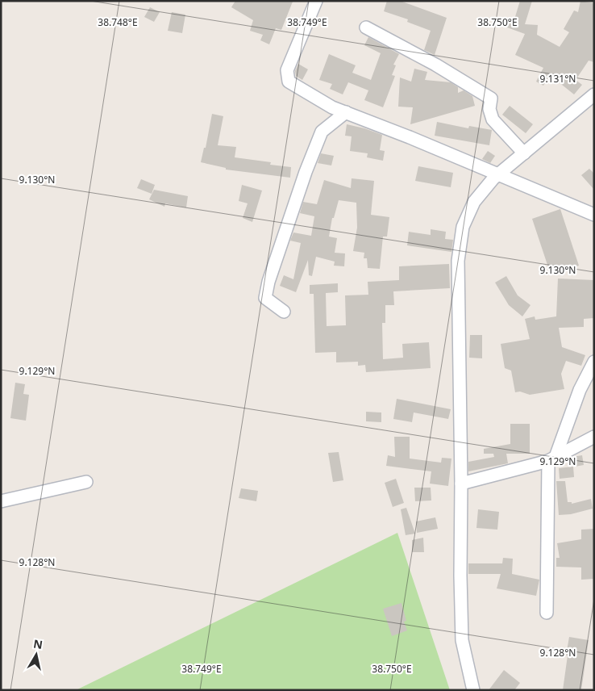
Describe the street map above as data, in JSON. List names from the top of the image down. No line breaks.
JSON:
{"north":"top","coordinates":["38.748°E","38.749°E","38.750°E","9.131°N","9.130°N","9.129°N","9.128°N"]}
